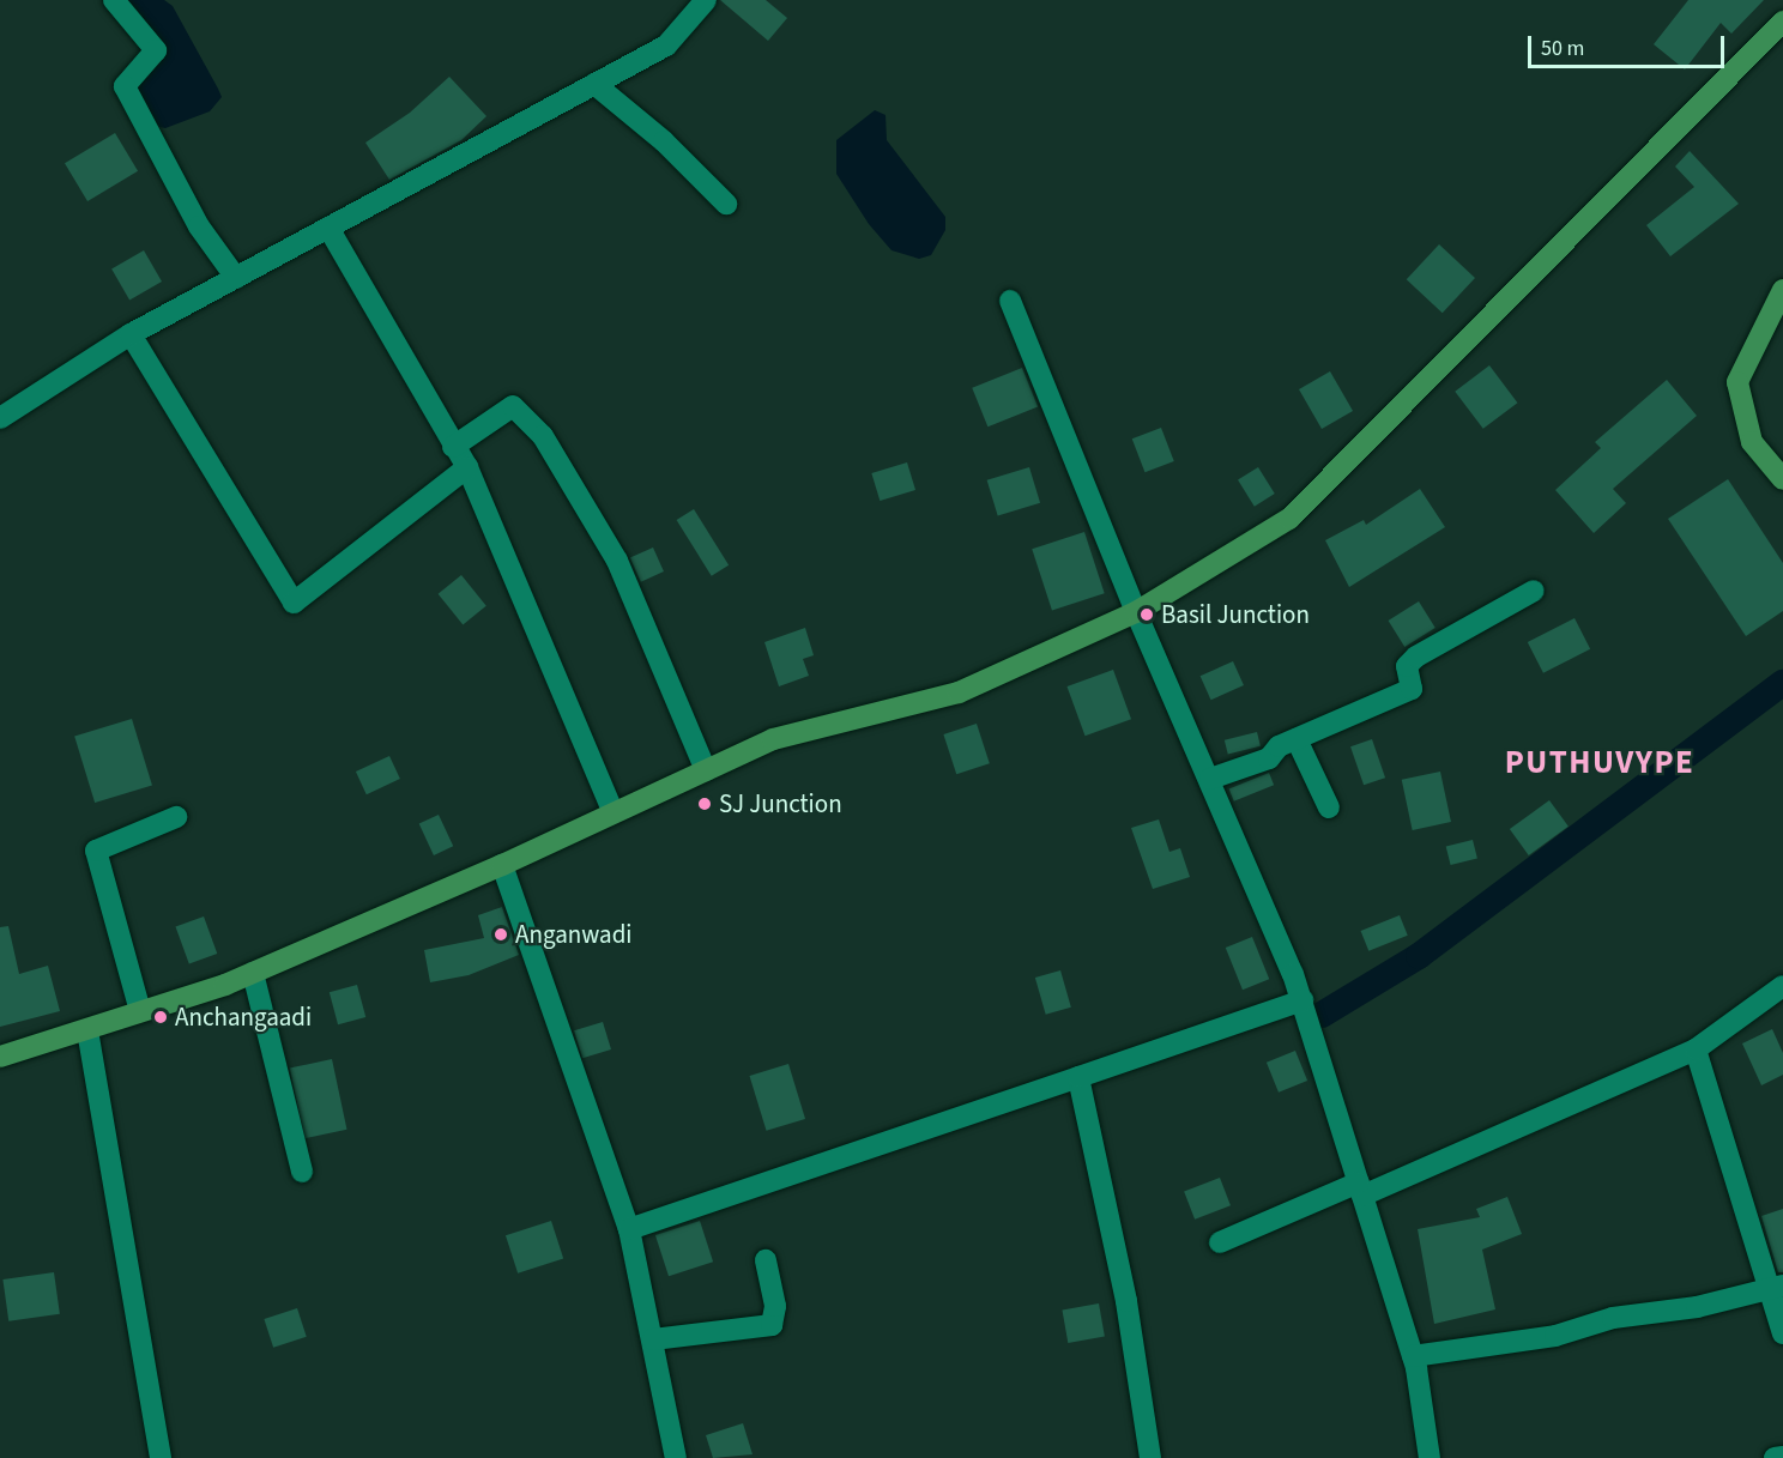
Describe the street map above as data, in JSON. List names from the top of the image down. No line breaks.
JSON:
{"districts":["PUTHUVYPE"],"places":["Basil Junction","SJ Junction","Anganwadi","Anchangaadi"],"scale_bar":"50 m"}
